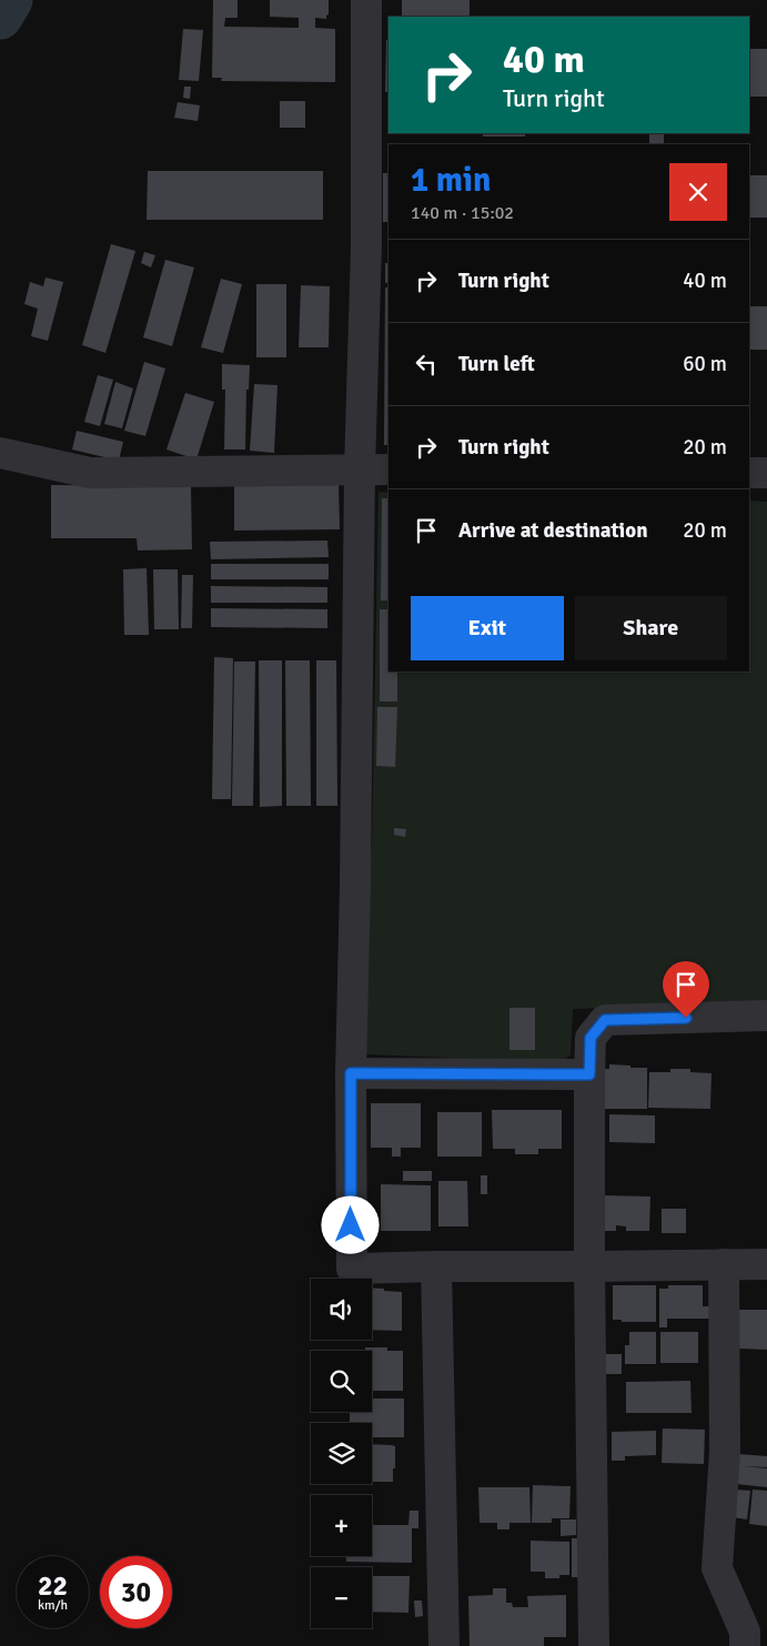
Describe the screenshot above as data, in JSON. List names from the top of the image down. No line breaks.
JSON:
{"page":{"turn":["40 m","Turn right"],"heading":["1 min","140 m · 15:02"],"list":[{"name":"Turn right","value":"40 m"},{"name":"Turn left","value":"60 m"},{"name":"Turn right","value":"20 m"},{"name":"Arrive at destination","value":"20 m"}],"buttons":["Exit","Share"],"map_buttons":["+","−"],"speed":"22 km/h","limit":"30"}}
